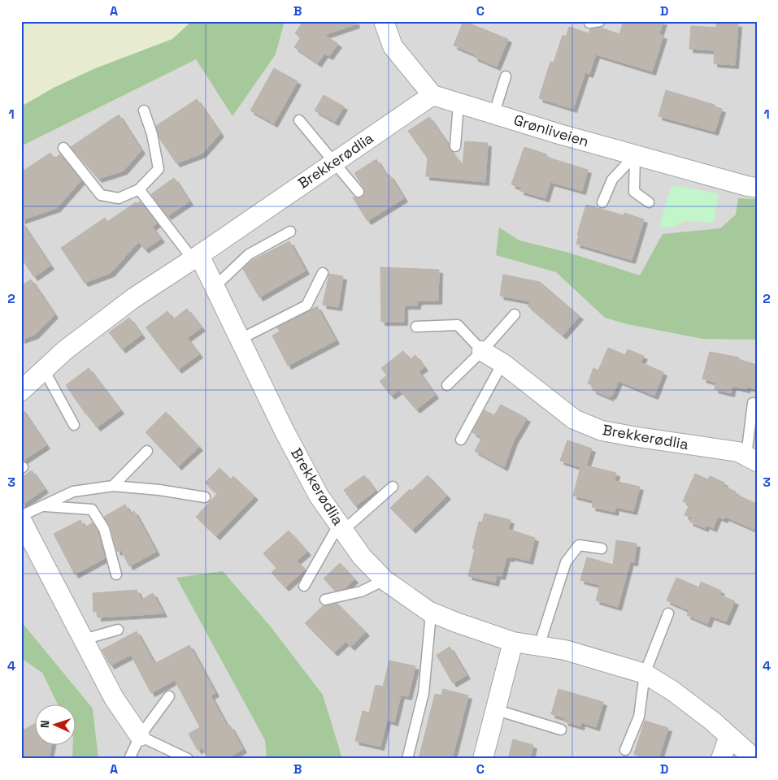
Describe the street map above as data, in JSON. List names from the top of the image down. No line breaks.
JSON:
{"streets":{"street":["Grønliveien","Brekkerødlia"]},"crossings":[["Grønliveien","Brekkerødlia"]],"north":"left","grid":{"columns":["A","B","C","D"],"rows":["1","2","3","4"]}}
